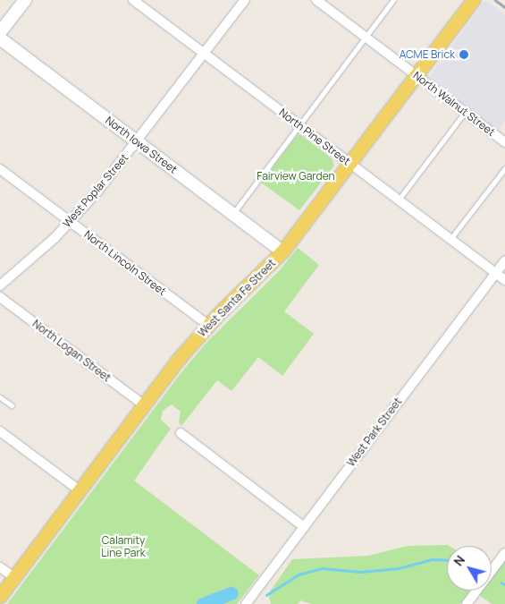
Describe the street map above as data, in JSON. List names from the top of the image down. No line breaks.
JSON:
{"streets":{"main road":["West Santa Fe Street"],"street":["North Walnut Street","North Pine Street","North Iowa Street","West Poplar Street","North Lincoln Street","North Logan Street","West Park Street"]},"crossings":[["North Walnut Street","West Santa Fe Street"],["North Pine Street","West Poplar Street"],["North Pine Street","West Santa Fe Street"],["North Pine Street","West Park Street"],["North Iowa Street","West Poplar Street"],["North Iowa Street","West Santa Fe Street"],["West Poplar Street","North Lincoln Street"],["North Lincoln Street","West Santa Fe Street"],["West Santa Fe Street","North Logan Street"]],"parks":["Fairview Garden","Calamity Line Park"],"places":["ACME Brick"],"north":"top left"}
